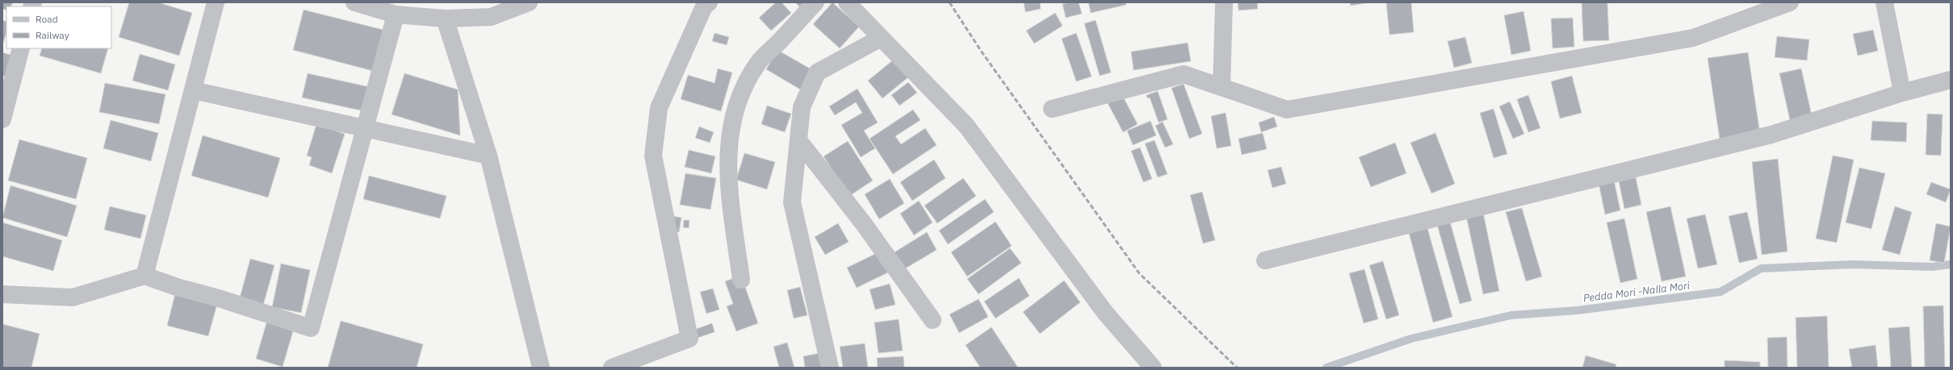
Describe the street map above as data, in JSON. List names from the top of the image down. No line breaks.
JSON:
{"water":["Pedda Mori -Nalla Mori"],"legend":["Road","Railway"]}
